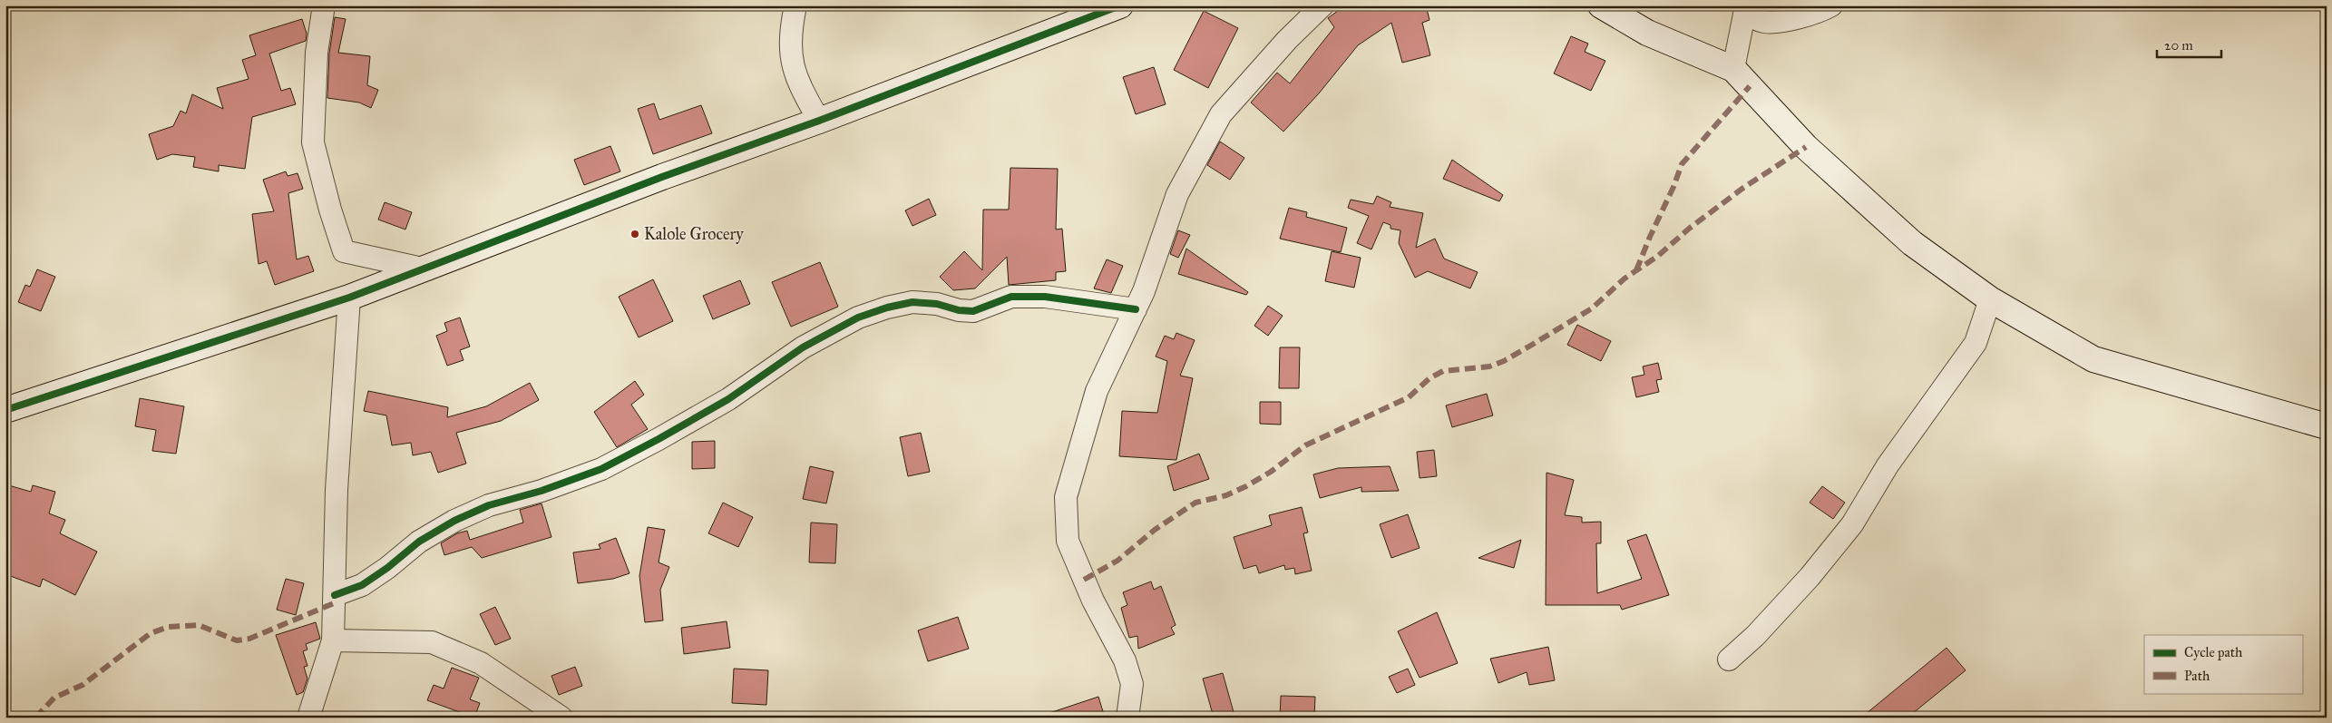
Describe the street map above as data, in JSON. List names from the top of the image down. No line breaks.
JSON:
{"places":["Kalole Grocery"],"legend":["Cycle path","Path"],"scale_bar":"20 m"}
